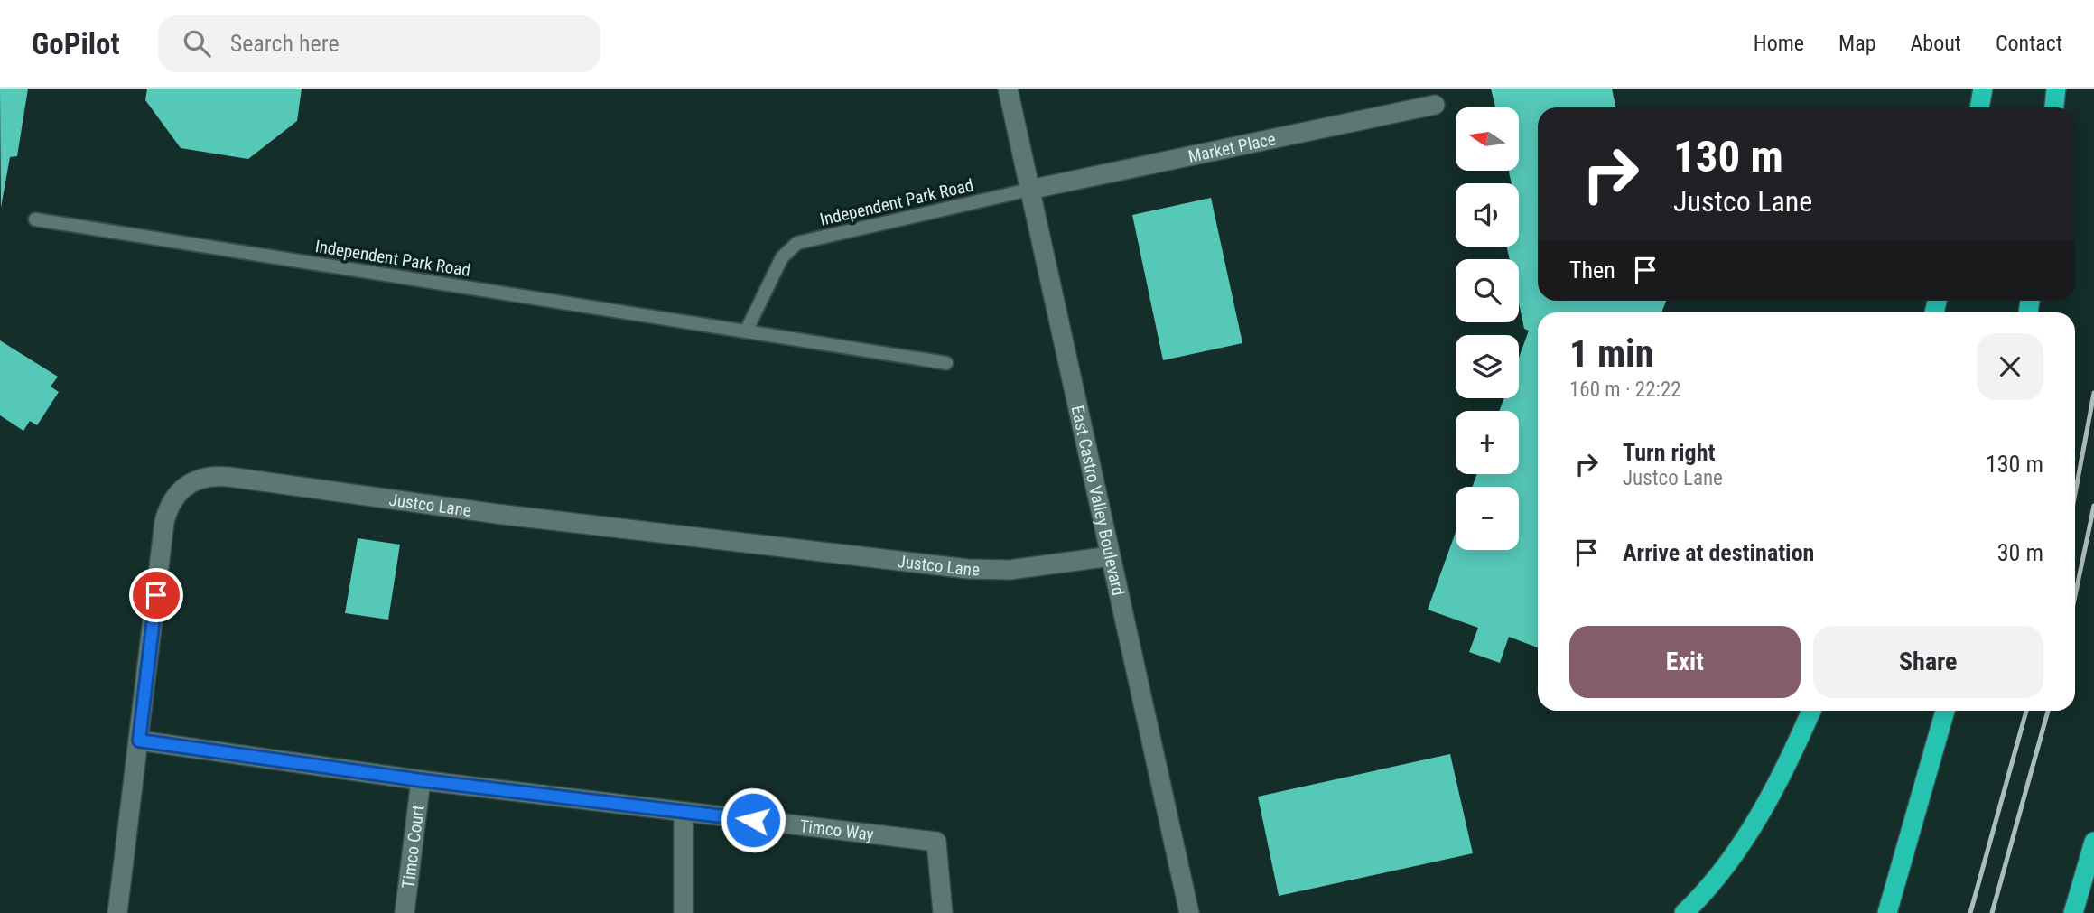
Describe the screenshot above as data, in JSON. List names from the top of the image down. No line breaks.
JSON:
{"streets":{"street":["Market Place","East Castro Valley Boulevard","Justco Lane","Timco Way","Timco Court"],"lane":["Independent Park Road"]},"crossings":[["Market Place","Independent Park Road"],["Market Place","East Castro Valley Boulevard"],["Independent Park Road","East Castro Valley Boulevard"],["East Castro Valley Boulevard","Justco Lane"],["Justco Lane","Timco Way"],["Timco Way","Timco Court"]],"north":"left","page":{"header":"GoPilot","search":"Search here","nav":["Home","Map","About","Contact"],"map_buttons":["+","−"],"turn":["130 m","Justco Lane"],"then":"Then","heading":["1 min","160 m · 22:22"],"list":[{"name":"Turn right","note":"Justco Lane","value":"130 m"},{"name":"Arrive at destination","value":"30 m"}],"buttons":["Exit","Share"]}}
